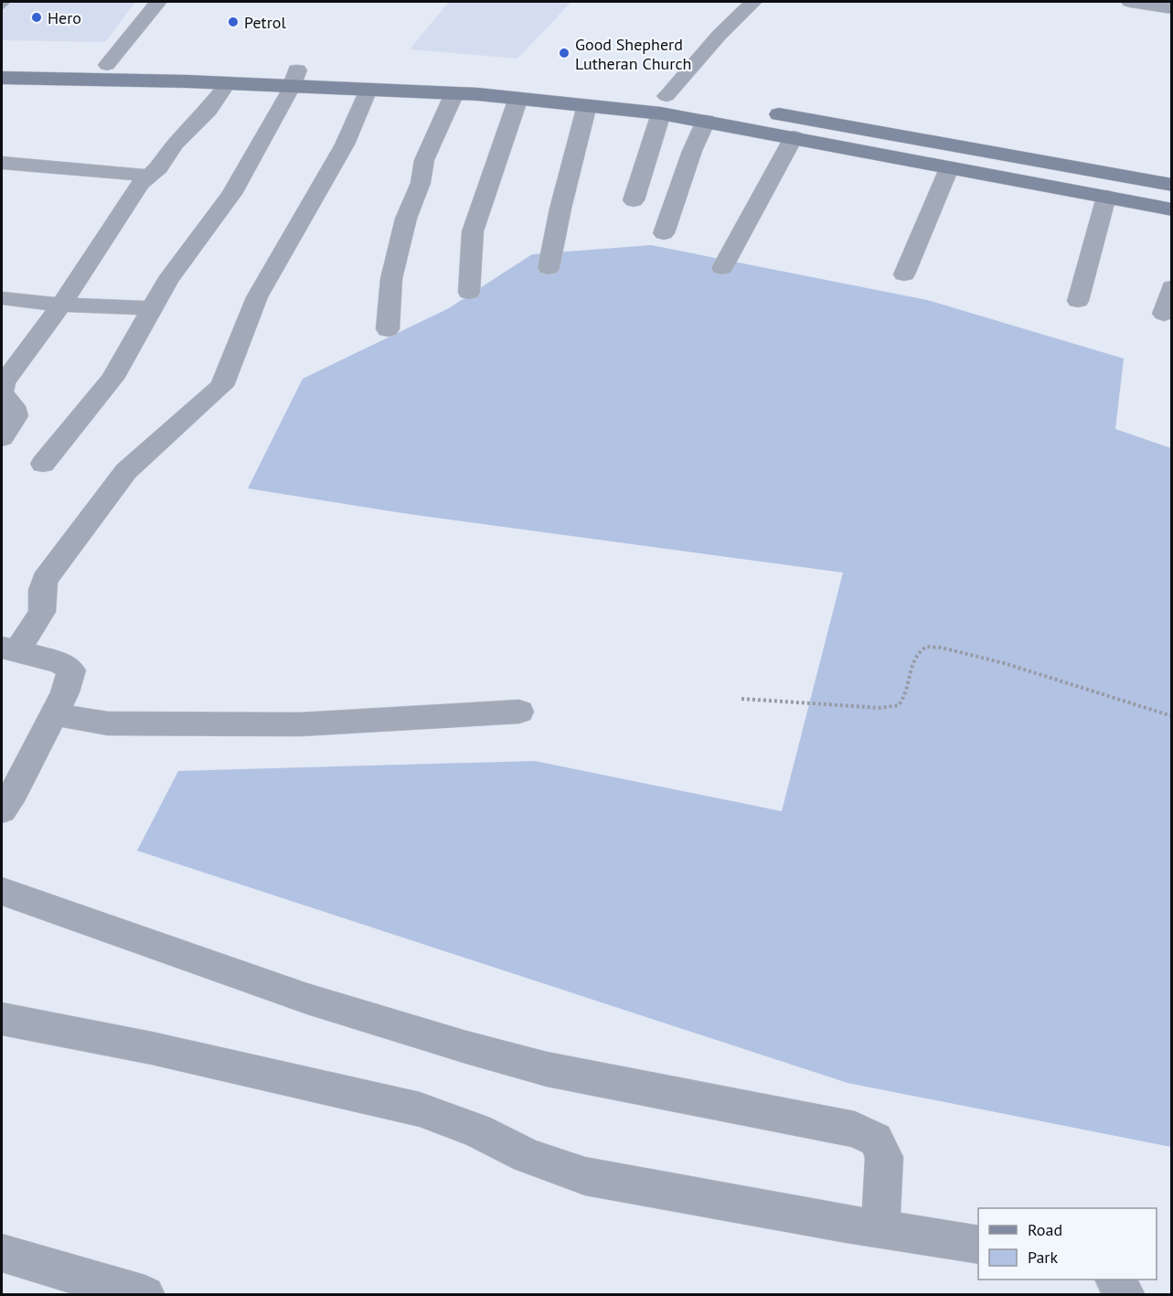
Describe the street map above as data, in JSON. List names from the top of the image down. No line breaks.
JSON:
{"places":["Hero","Petrol","Good Shepherd Lutheran Church"],"legend":["Road","Park"]}
